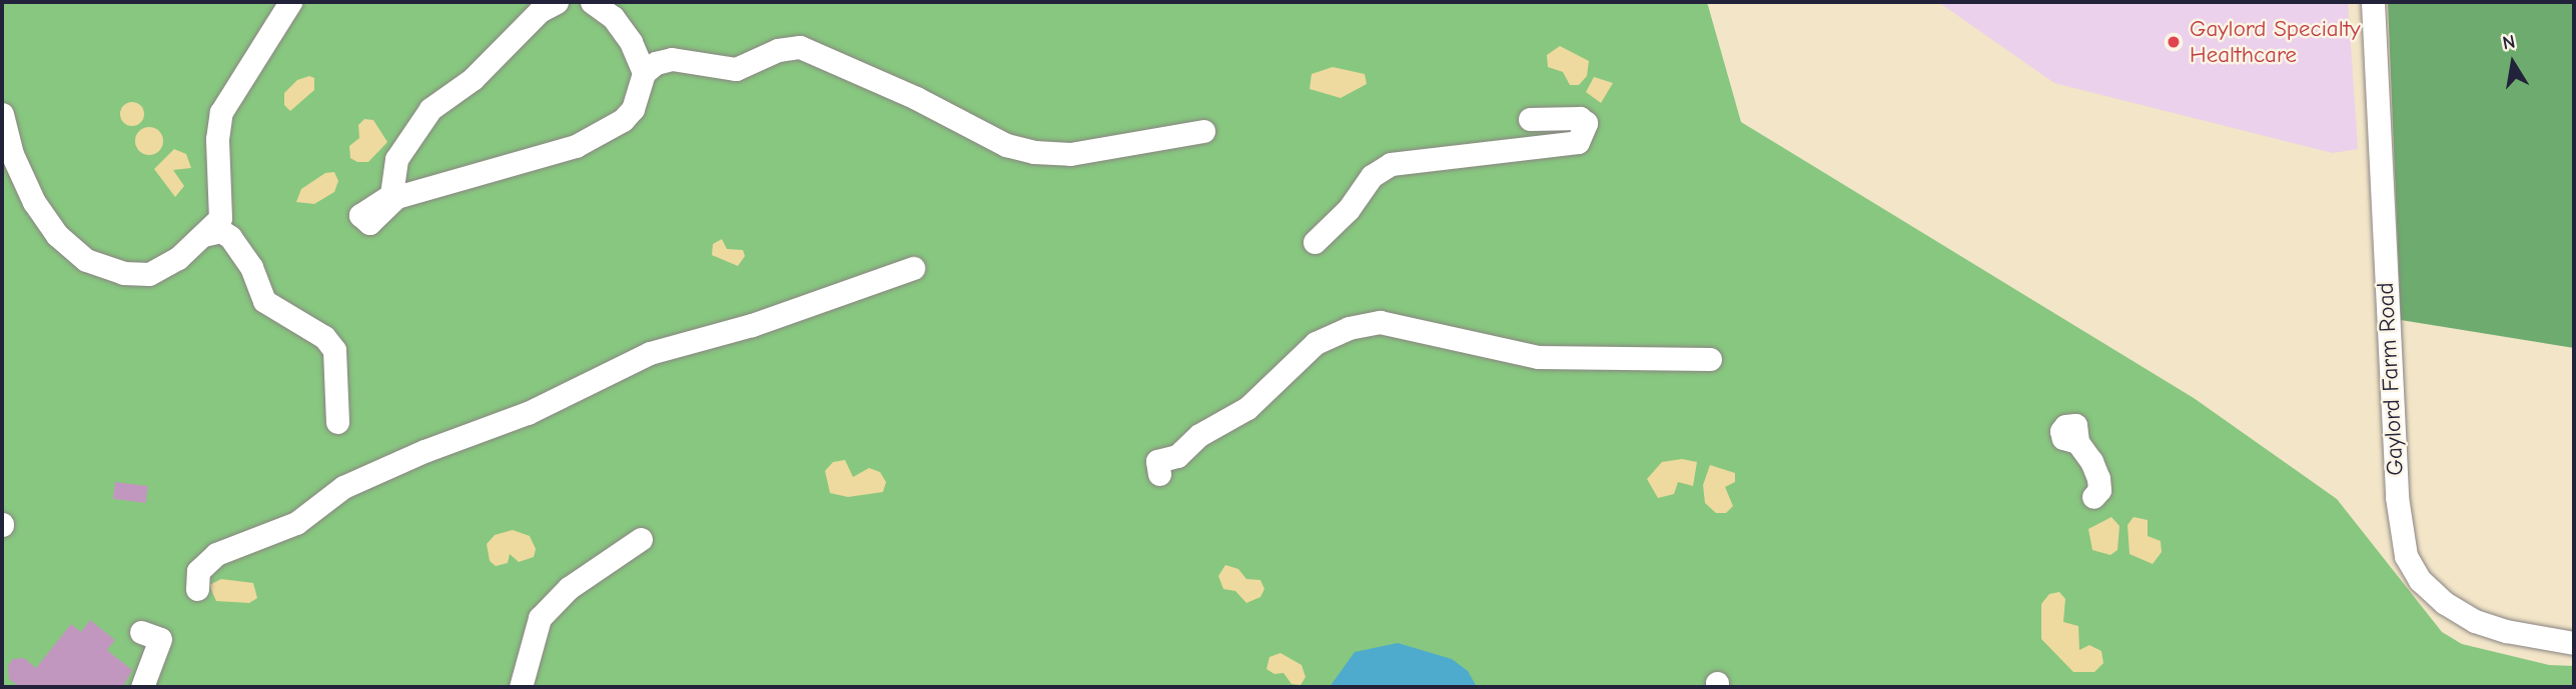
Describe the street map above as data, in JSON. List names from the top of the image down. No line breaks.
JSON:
{"streets":{"street":["Gaylord Farm Road"]},"places":["Gaylord Specialty Healthcare"],"north":"top"}
